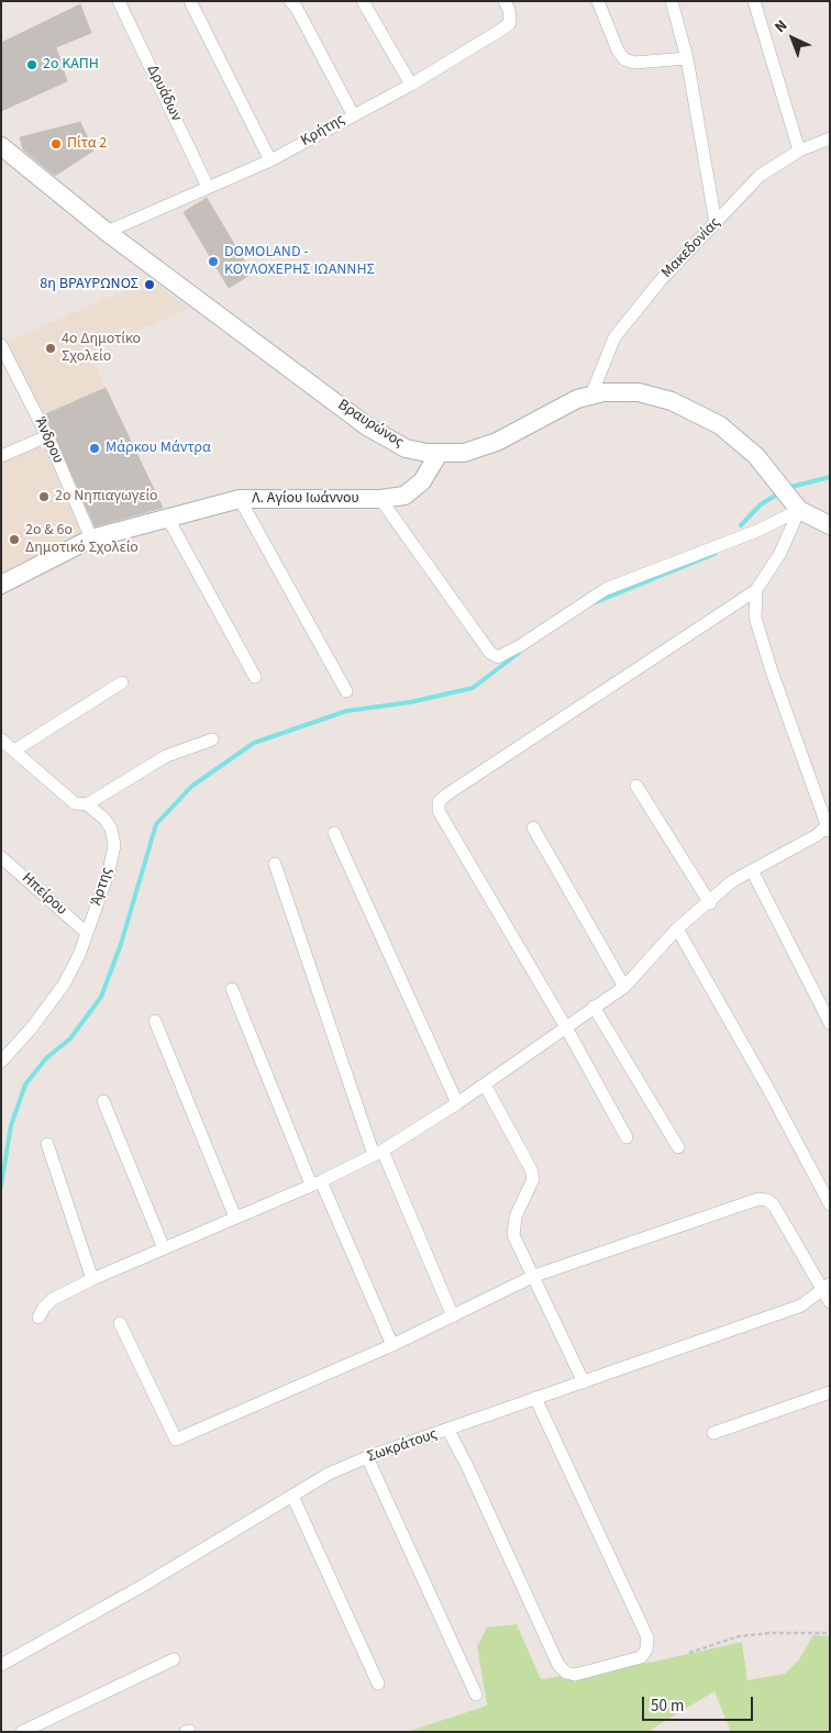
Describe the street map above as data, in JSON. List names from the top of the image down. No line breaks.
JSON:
{"streets":{"main road":["Βραυρώνος","Λ. Αγίου Ιωάννου"],"street":["Δρυάδων","Κρήτης","Μακεδονίας","Άνδρου","Άρτης","Ηπείρου","Σωκράτους"]},"crossings":[["Δρυάδων","Κρήτης"],["Κρήτης","Βραυρώνος"],["Μακεδονίας","Βραυρώνος"],["Βραυρώνος","Λ. Αγίου Ιωάννου"],["Άνδρου","Λ. Αγίου Ιωάννου"],["Άρτης","Ηπείρου"]],"places":["2ο ΚΑΠΗ","Πίτα 2","DOMOLAND - ΚΟΥΛΟΧΕΡΗΣ ΙΩΑΝΝΗΣ","8η ΒΡΑΥΡΩΝΟΣ","4ο Δημοτίκο Σχολείο","Μάρκου Μάντρα","2ο Νηπιαγωγείο","2ο & 6ο Δημοτικό Σχολείο"],"scale_bar":"50 m","north":"top left"}
